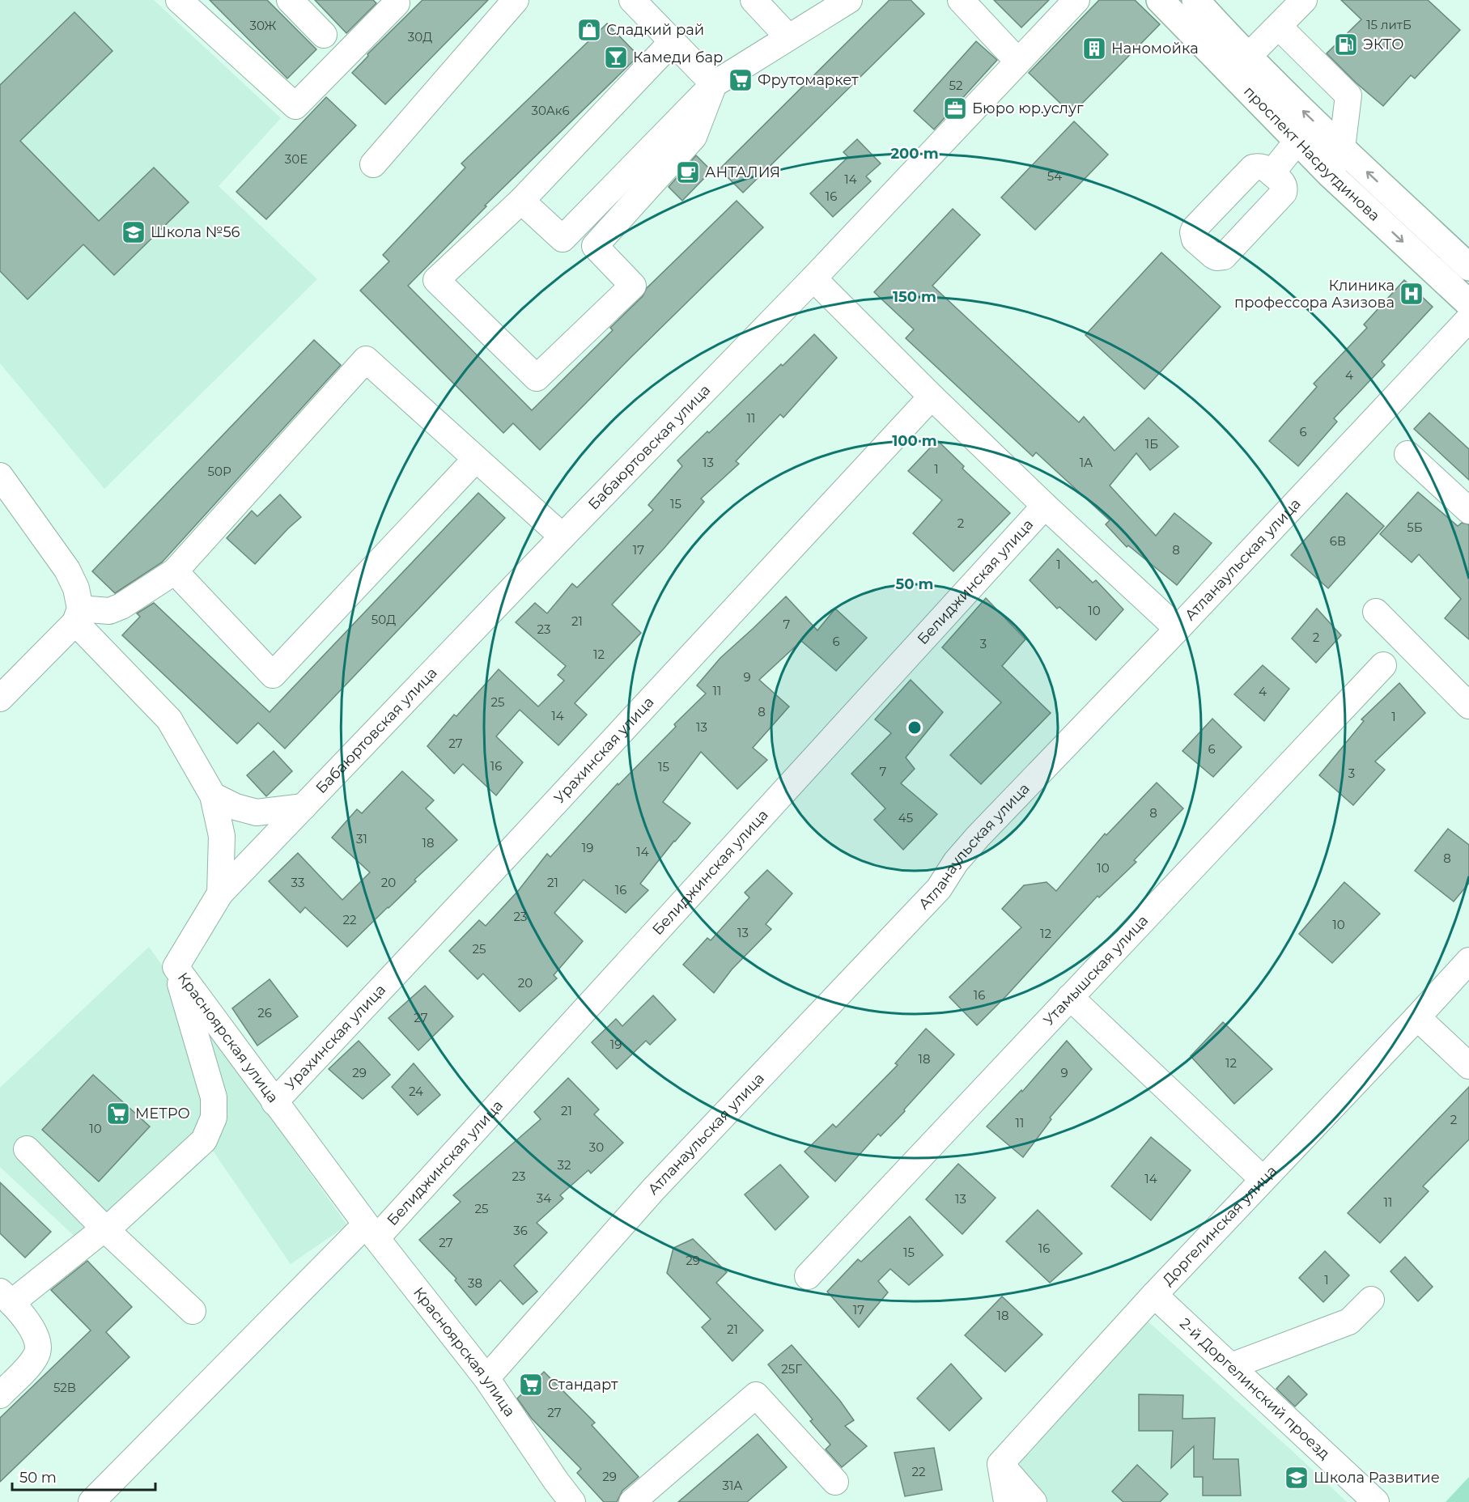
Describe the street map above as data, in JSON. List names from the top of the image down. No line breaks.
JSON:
{"streets":{"main road":["проспект Насрутдинова"],"street":["Бабаюртовская улица","Атланаульская улица","Белиджинская улица","Урахинская улица","Утамышская улица","Красноярская улица","Доргелинская улица","2-й Доргелинский проезд"]},"crossings":[["Бабаюртовская улица","Красноярская улица"],["Атланаульская улица","Красноярская улица"],["Белиджинская улица","Красноярская улица"],["Урахинская улица","Красноярская улица"],["Доргелинская улица","2-й Доргелинский проезд"]],"places":{"shop":["Сладкий рай"],"fuel station":["ЭКТО"],"building":["Наномойка"],"bar":["Камеди бар"],"supermarket":["Фрутомаркет","МЕТРО","Стандарт"],"office":["Бюро юр.услуг"],"cafe":["АНТАЛИЯ"],"school or university":["Школа №56","Школа Развитие"],"hospital":["Клиника профессора Азизова"]},"house_numbers":["15 литБ","30Ж","30Д","52","30Ак6","30Е","54","14","16","4","11","6","1Б","13","1А","1","50Р","15","2","5Б","6В","17","8","1","10","50Д","21","7","23","2","6","3","12","9","11","4","25","8","14","1","13","27","6","16","15","7","3","8","45","31","18","19","14","8","10","33","20","21","16","23","22","10","13","12","25","20","16","26","27","19","18","12","29","9","24","21","2","11","10","30","32","23","14","34","13","11","25","36","27","16","15","29","1","38","17","18","21","25Г","52В","27","22","29","31А"],"scale_bar":"50 m","rings":["200 m","150 m","100 m","50 m"]}
